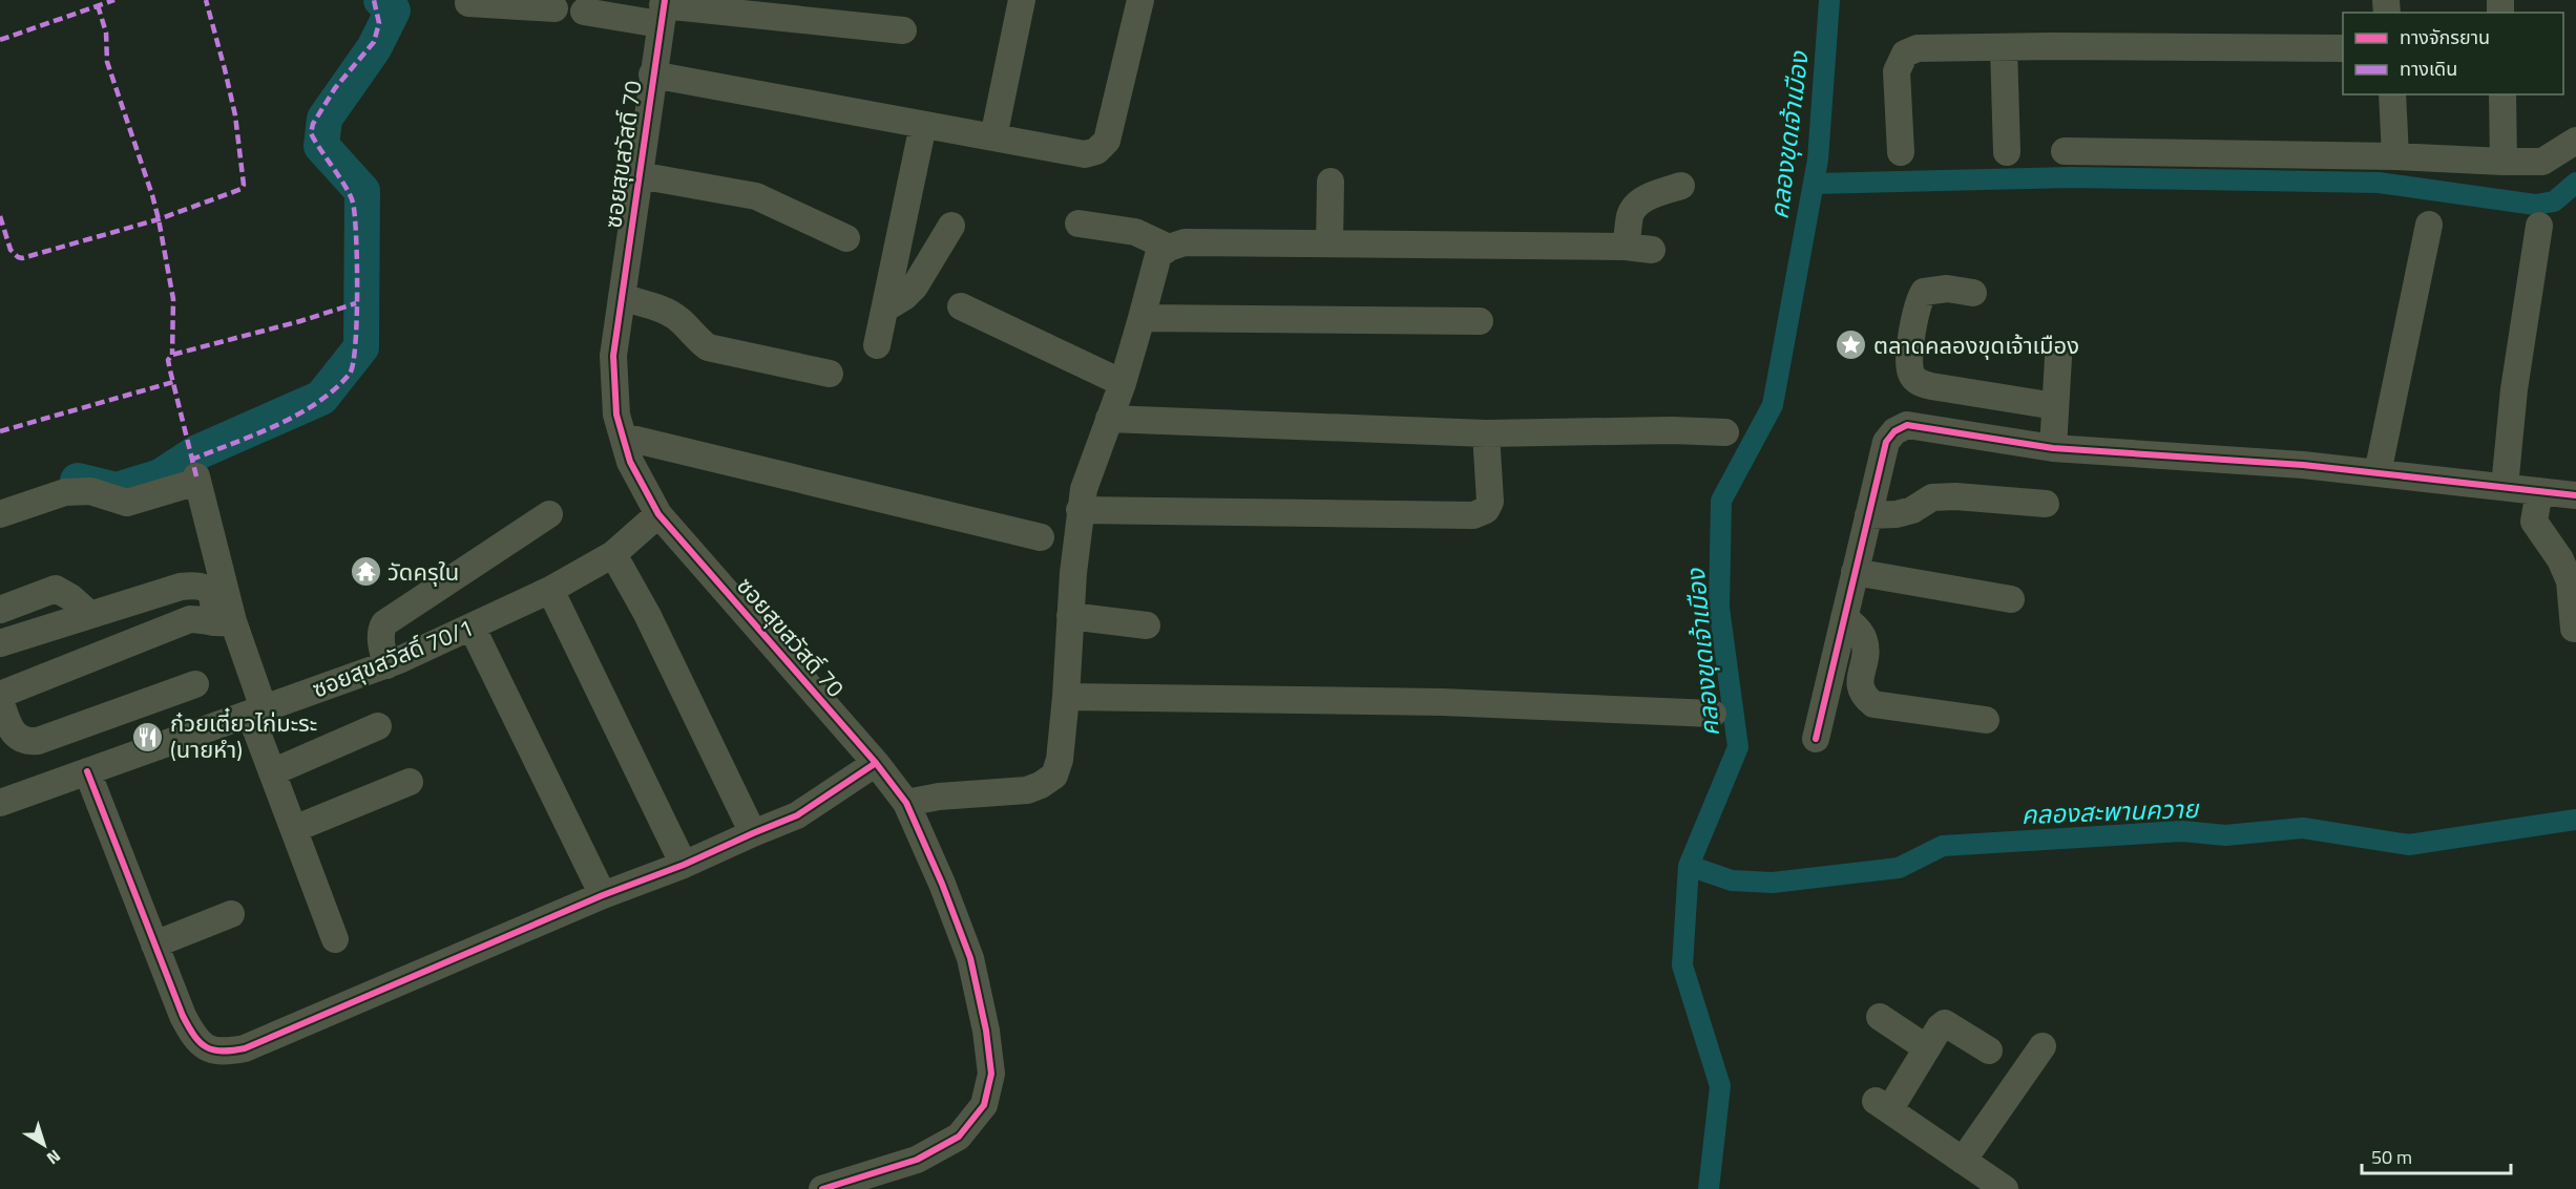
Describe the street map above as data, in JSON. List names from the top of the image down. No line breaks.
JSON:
{"streets":{"street":["ซอยสุขสวัสดิ์ 70","ซอยสุขสวัสดิ์ 70/1"]},"crossings":[["ซอยสุขสวัสดิ์ 70","ซอยสุขสวัสดิ์ 70/1"]],"water":["คลองขุดเจ้าเมือง","คลองสะพานควาย"],"places":{"place":["ตลาดคลองขุดเจ้าเมือง"],"temple":["วัดครุใน"],"restaurant":["ก๋วยเตี๋ยวไก่มะระ (นายหำ)"]},"legend":["ทางจักรยาน","ทางเดิน"],"scale_bar":"50 m","north":"bottom right"}
